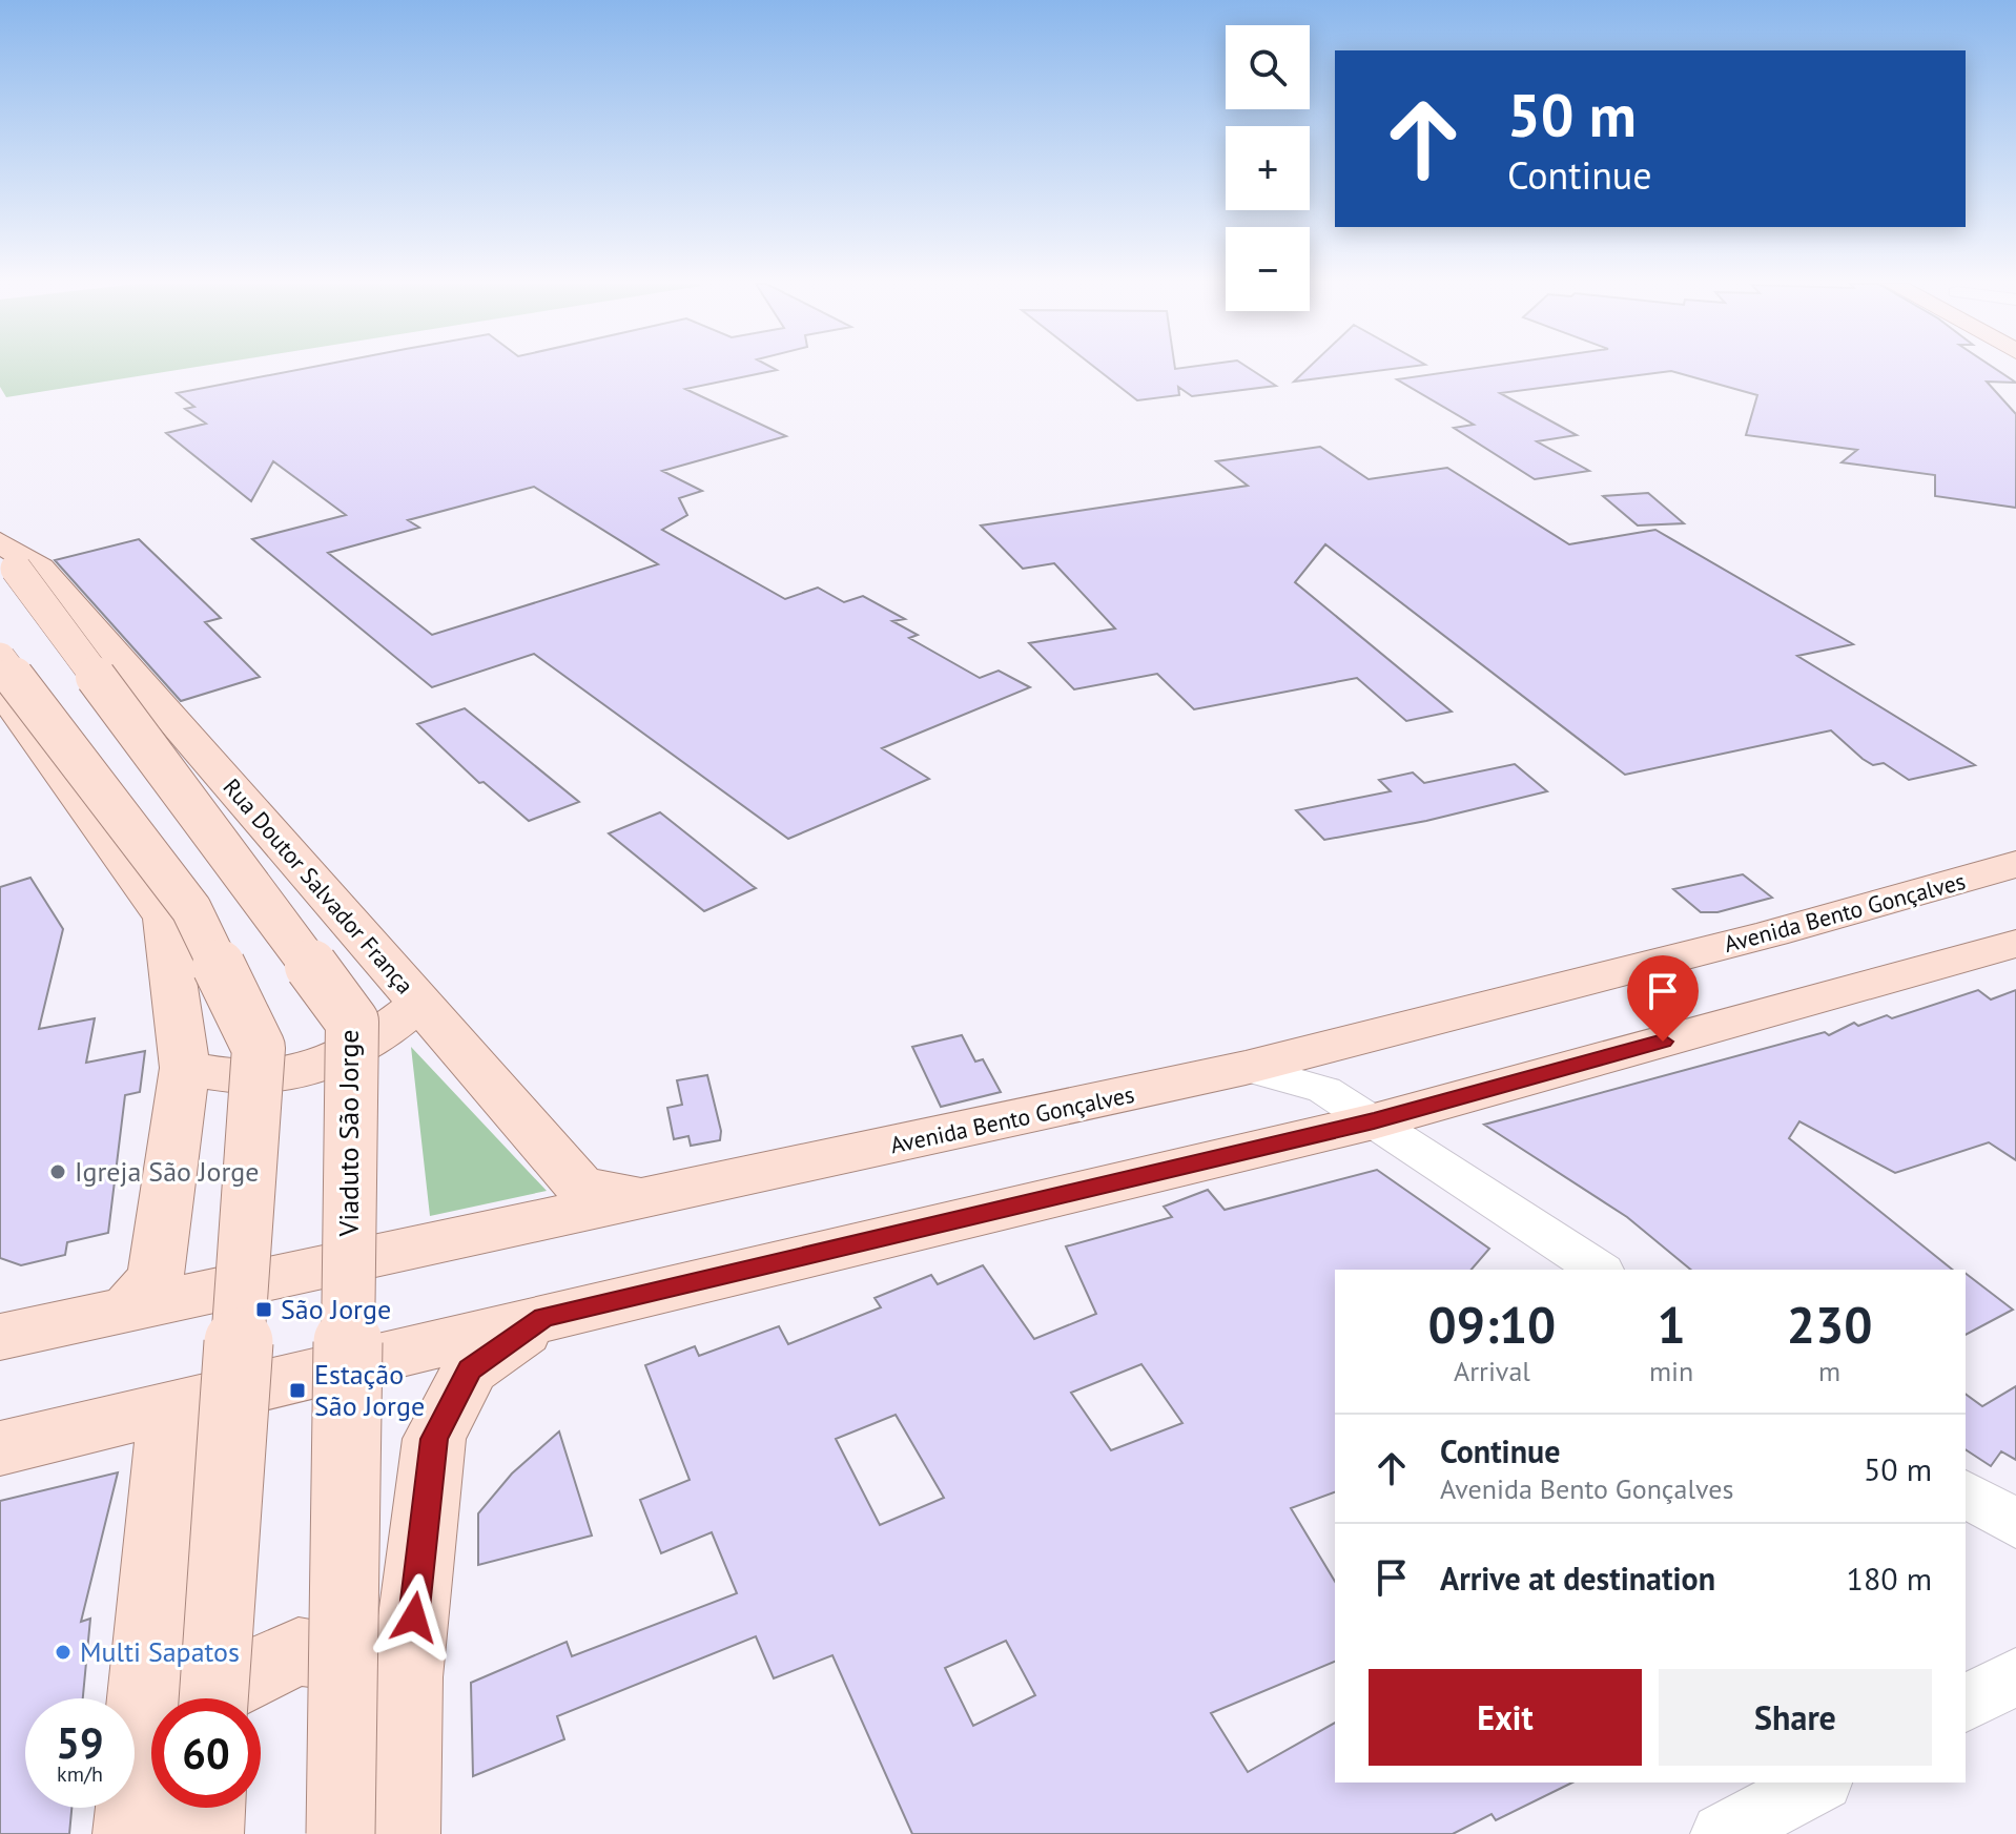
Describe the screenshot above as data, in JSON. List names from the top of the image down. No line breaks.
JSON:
{"streets":{"main road":["Rua Doutor Salvador França","Avenida Bento Gonçalves","Viaduto São Jorge"]},"crossings":[["Rua Doutor Salvador França","Avenida Bento Gonçalves"],["Rua Doutor Salvador França","Viaduto São Jorge"]],"places":{"other":["Igreja São Jorge","Multi Sapatos"],"transit":["São Jorge","Estação São Jorge"]},"page":{"map_buttons":["+","−"],"turn":["50 m","Continue"],"eta":["09:10","Arrival","1","min","230","m"],"list":[{"name":"Continue","note":"Avenida Bento Gonçalves","value":"50 m"},{"name":"Arrive at destination","value":"180 m"}],"buttons":["Exit","Share"],"speed":"59 km/h","limit":"60"}}
